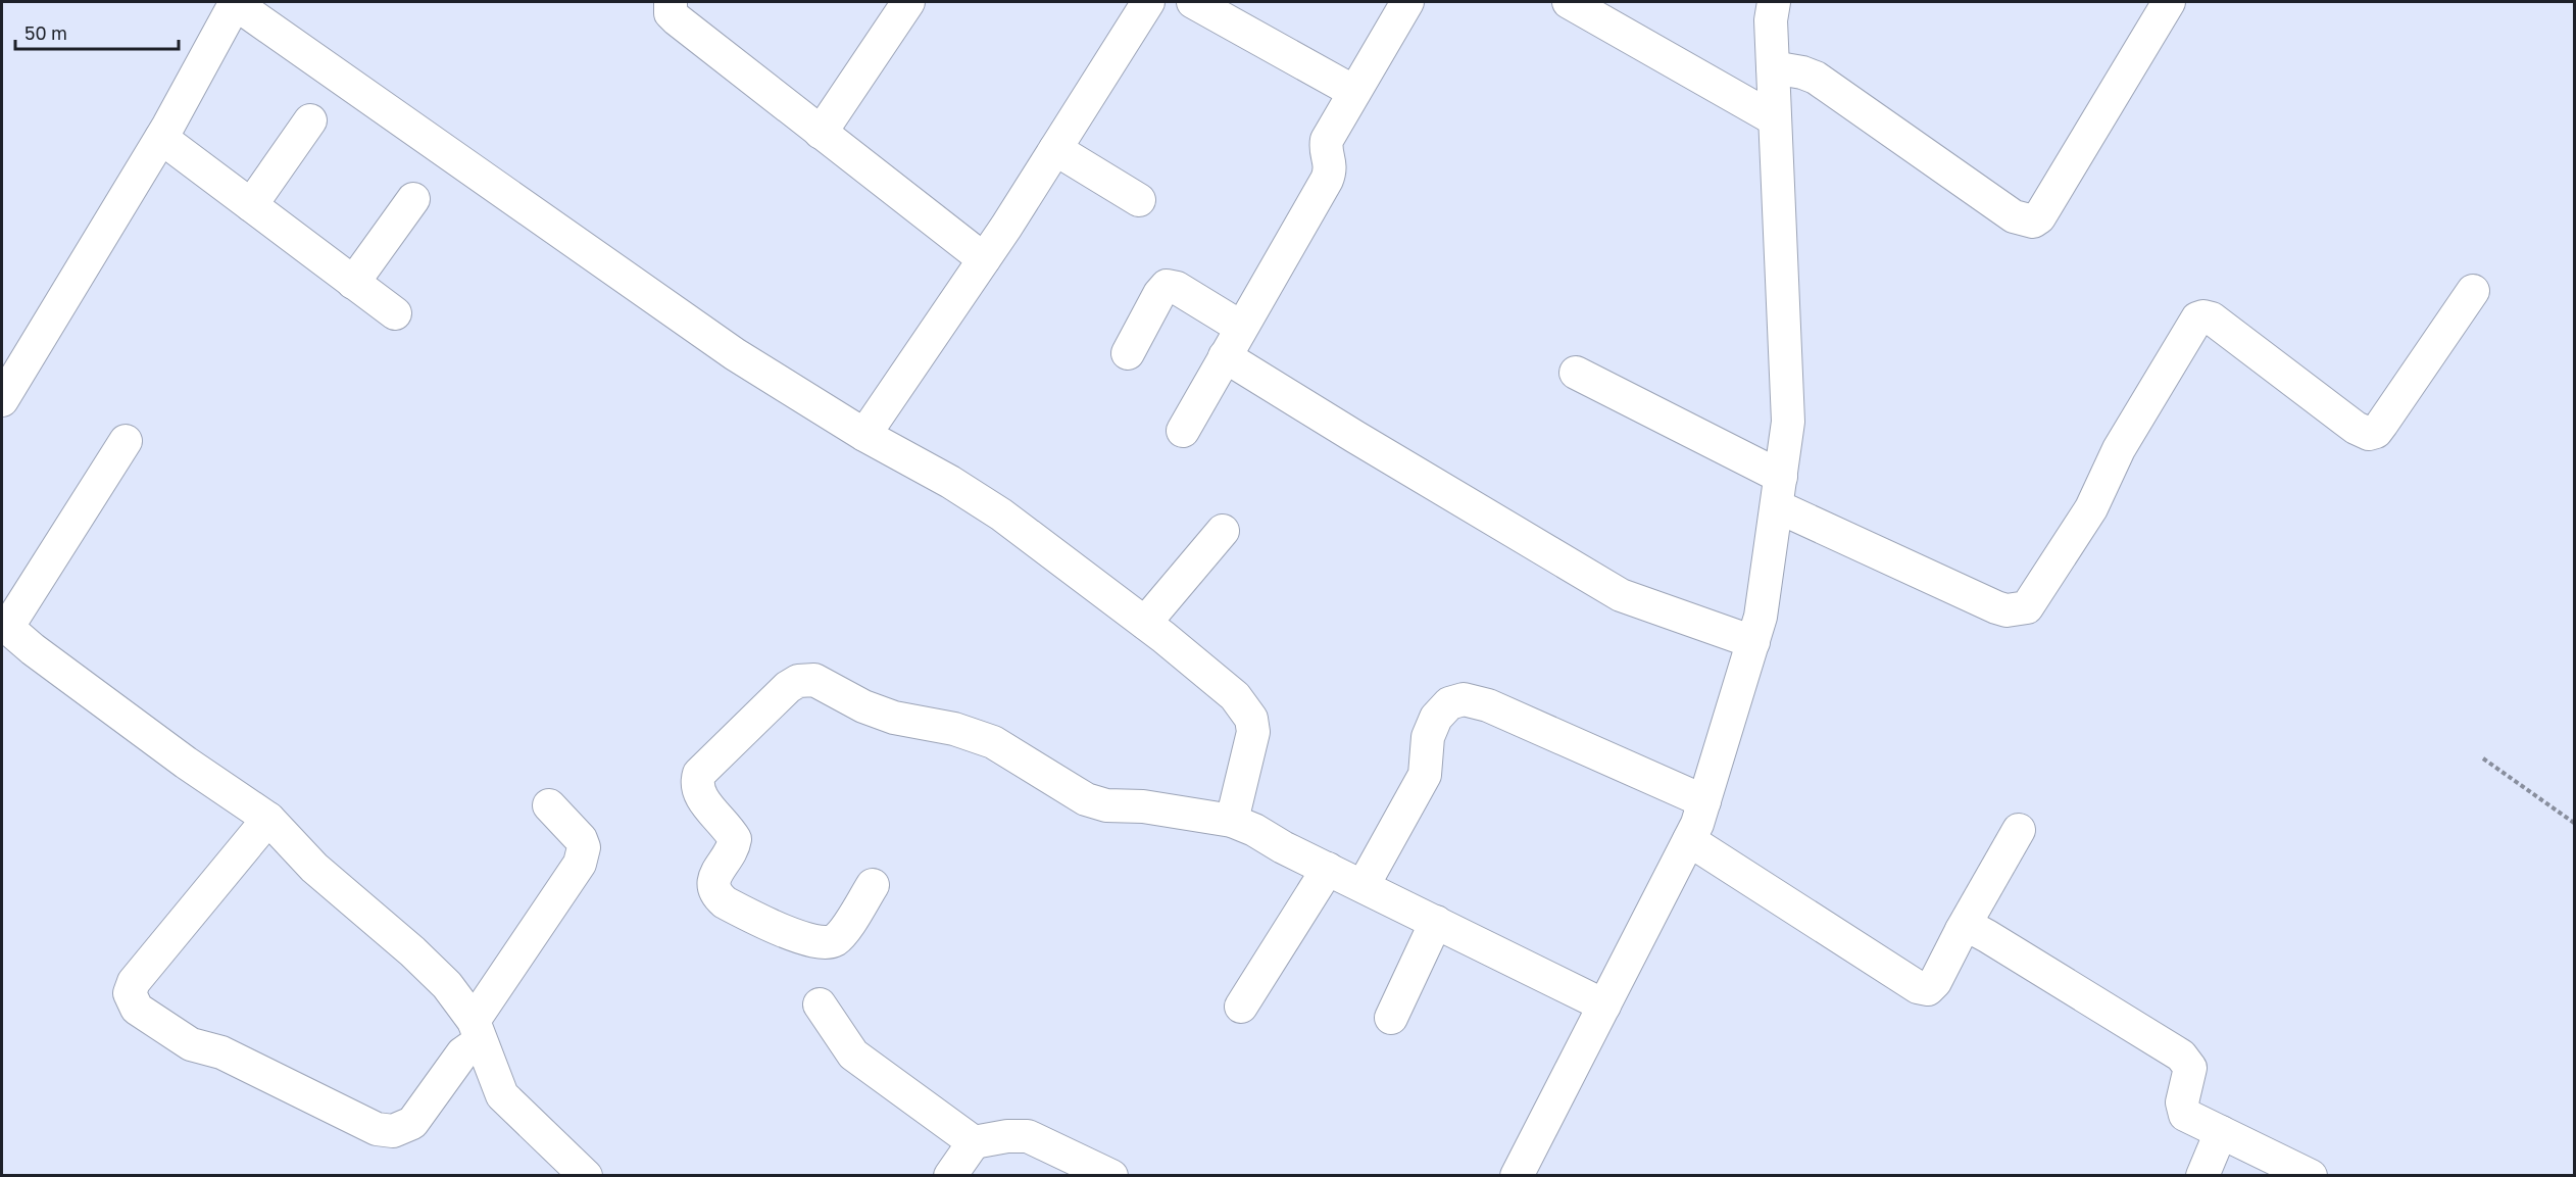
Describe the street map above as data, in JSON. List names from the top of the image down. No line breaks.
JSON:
{"scale_bar":"50 m"}
